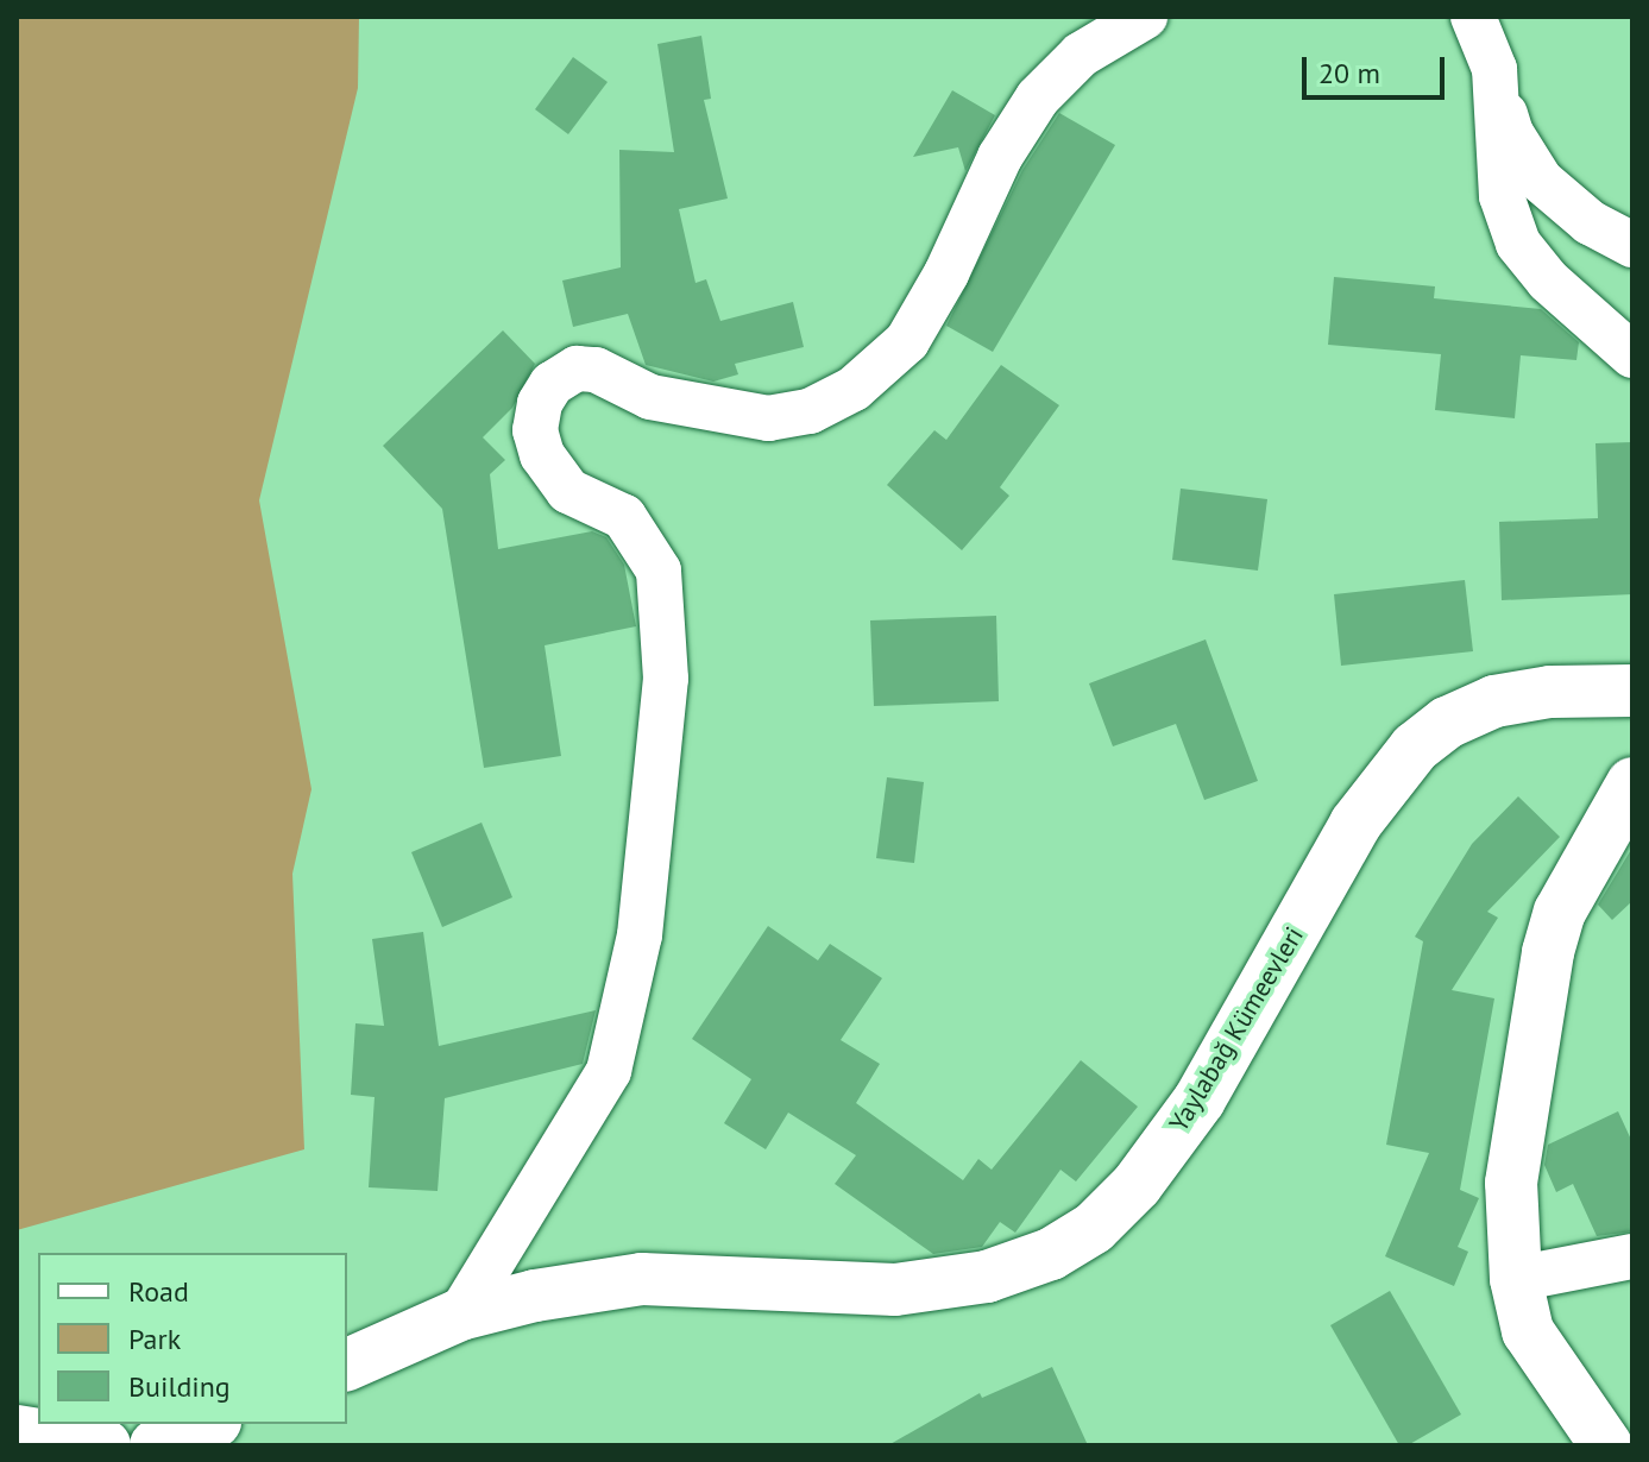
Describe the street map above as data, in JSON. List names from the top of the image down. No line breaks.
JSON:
{"streets":{"street":["Yaylabağ Kümeevleri"]},"legend":["Road","Park","Building"],"scale_bar":"20 m"}
